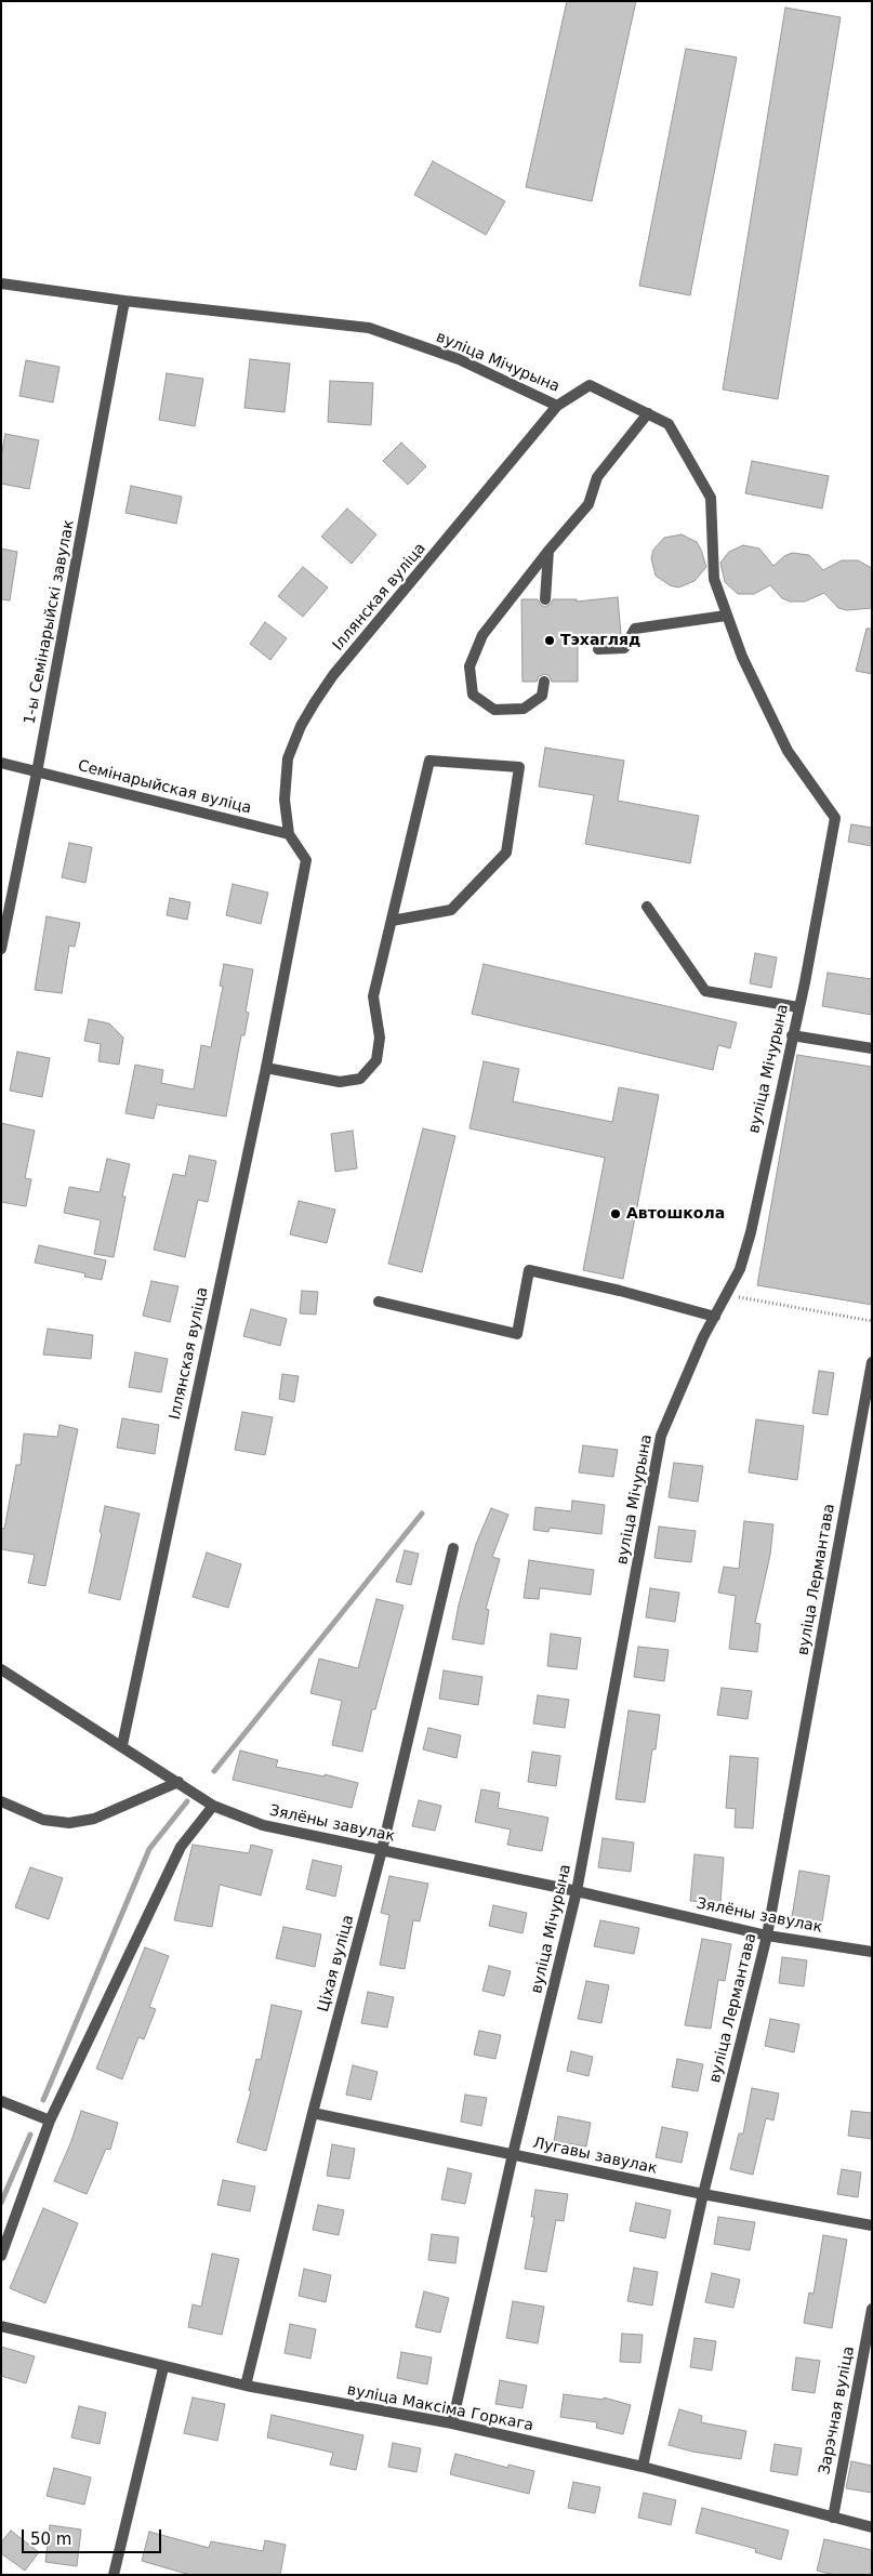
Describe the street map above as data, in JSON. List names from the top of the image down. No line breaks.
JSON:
{"streets":{"street":["вуліца Мічурына","Іллянская вуліца","1-ы Семінарыйскі завулак","Семінарыйская вуліца","вуліца Лермантава","Зялёны завулак","Ціхая вуліца","Лугавы завулак","вуліца Максіма Горкага","Зарэчная вуліца"]},"crossings":[["вуліца Мічурына","Іллянская вуліца"],["вуліца Мічурына","1-ы Семінарыйскі завулак"],["вуліца Мічурына","Зялёны завулак"],["вуліца Мічурына","Лугавы завулак"],["вуліца Мічурына","вуліца Максіма Горкага"],["Іллянская вуліца","Семінарыйская вуліца"],["1-ы Семінарыйскі завулак","Семінарыйская вуліца"],["вуліца Лермантава","Зялёны завулак"],["вуліца Лермантава","Лугавы завулак"],["вуліца Лермантава","вуліца Максіма Горкага"],["Зялёны завулак","Ціхая вуліца"],["Ціхая вуліца","Лугавы завулак"],["Ціхая вуліца","вуліца Максіма Горкага"],["вуліца Максіма Горкага","Зарэчная вуліца"]],"places":["Тэхагляд","Автошкола"],"scale_bar":"50 m"}
